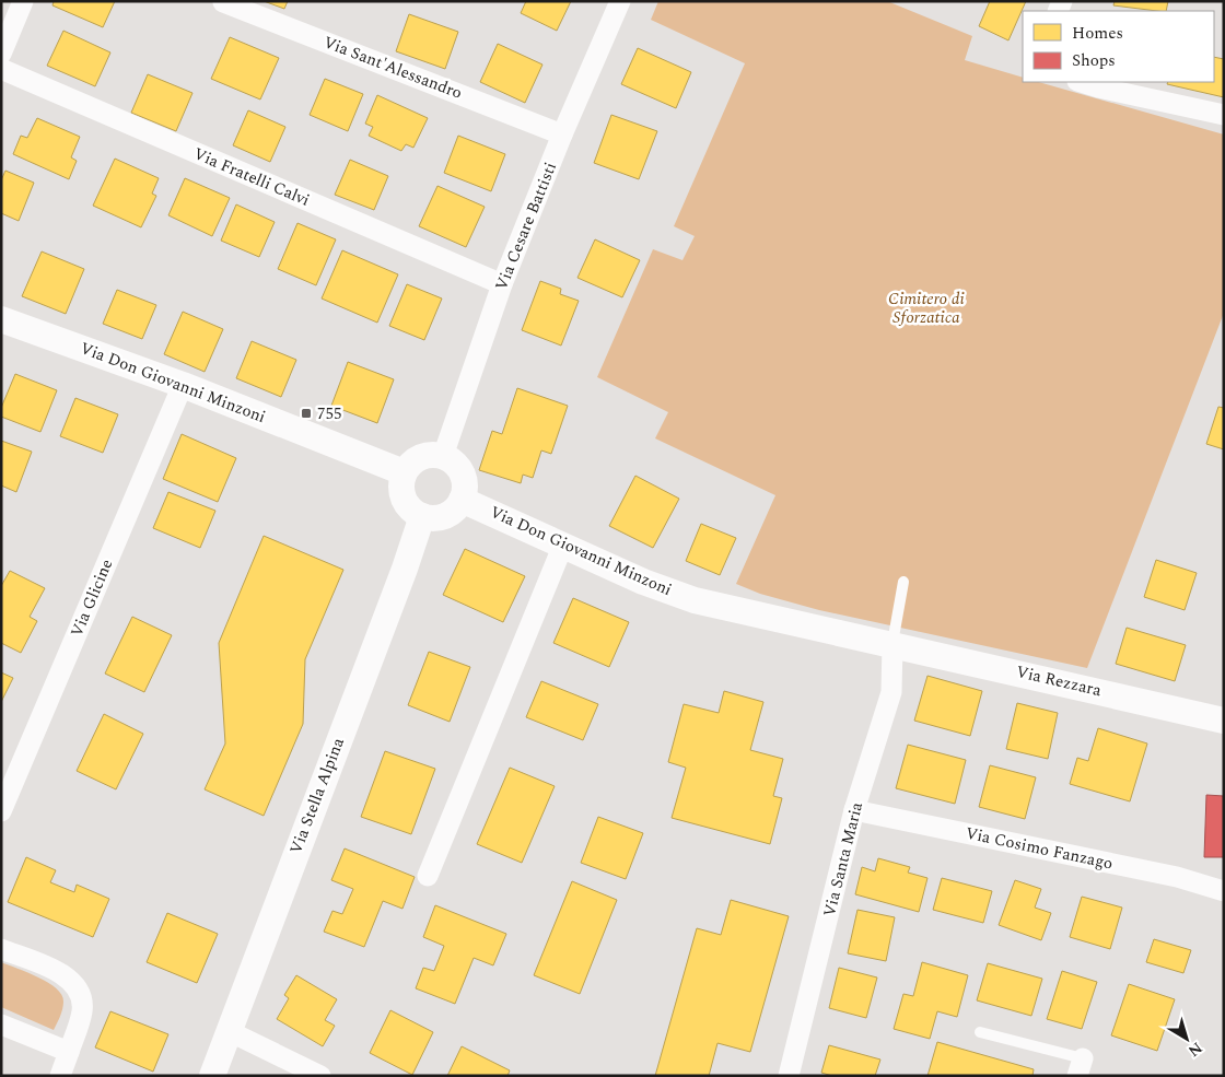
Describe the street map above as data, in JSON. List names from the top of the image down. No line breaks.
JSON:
{"streets":{"street":["Via Sant'Alessandro","Via Fratelli Calvi","Via Cesare Battisti","Via Don Giovanni Minzoni","Via Glicine","Via Rezzara","Via Stella Alpina","Via Cosimo Fanzago","Via Santa Maria"]},"crossings":[["Via Sant'Alessandro","Via Cesare Battisti"],["Via Fratelli Calvi","Via Cesare Battisti"],["Via Cesare Battisti","Via Don Giovanni Minzoni"],["Via Cesare Battisti","Via Stella Alpina"],["Via Don Giovanni Minzoni","Via Glicine"],["Via Don Giovanni Minzoni","Via Rezzara"],["Via Don Giovanni Minzoni","Via Stella Alpina"],["Via Don Giovanni Minzoni","Via Santa Maria"],["Via Rezzara","Via Santa Maria"],["Via Cosimo Fanzago","Via Santa Maria"]],"parks":["Cimitero di Sforzatica"],"places":{"transit":["755"]},"legend":["Homes","Shops"],"north":"bottom right"}
